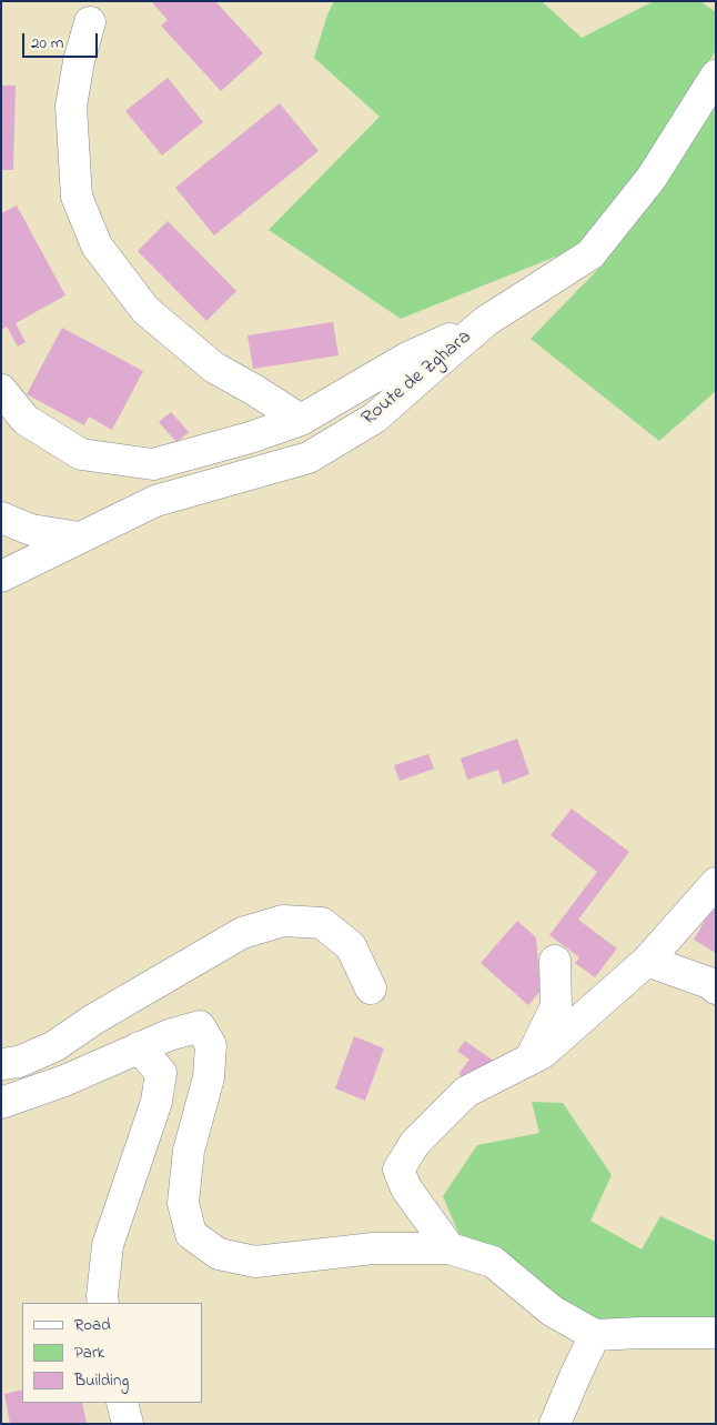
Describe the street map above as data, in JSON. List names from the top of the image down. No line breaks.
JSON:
{"streets":{"street":["Route de Zghara"]},"legend":["Road","Park","Building"],"scale_bar":"20 m"}
